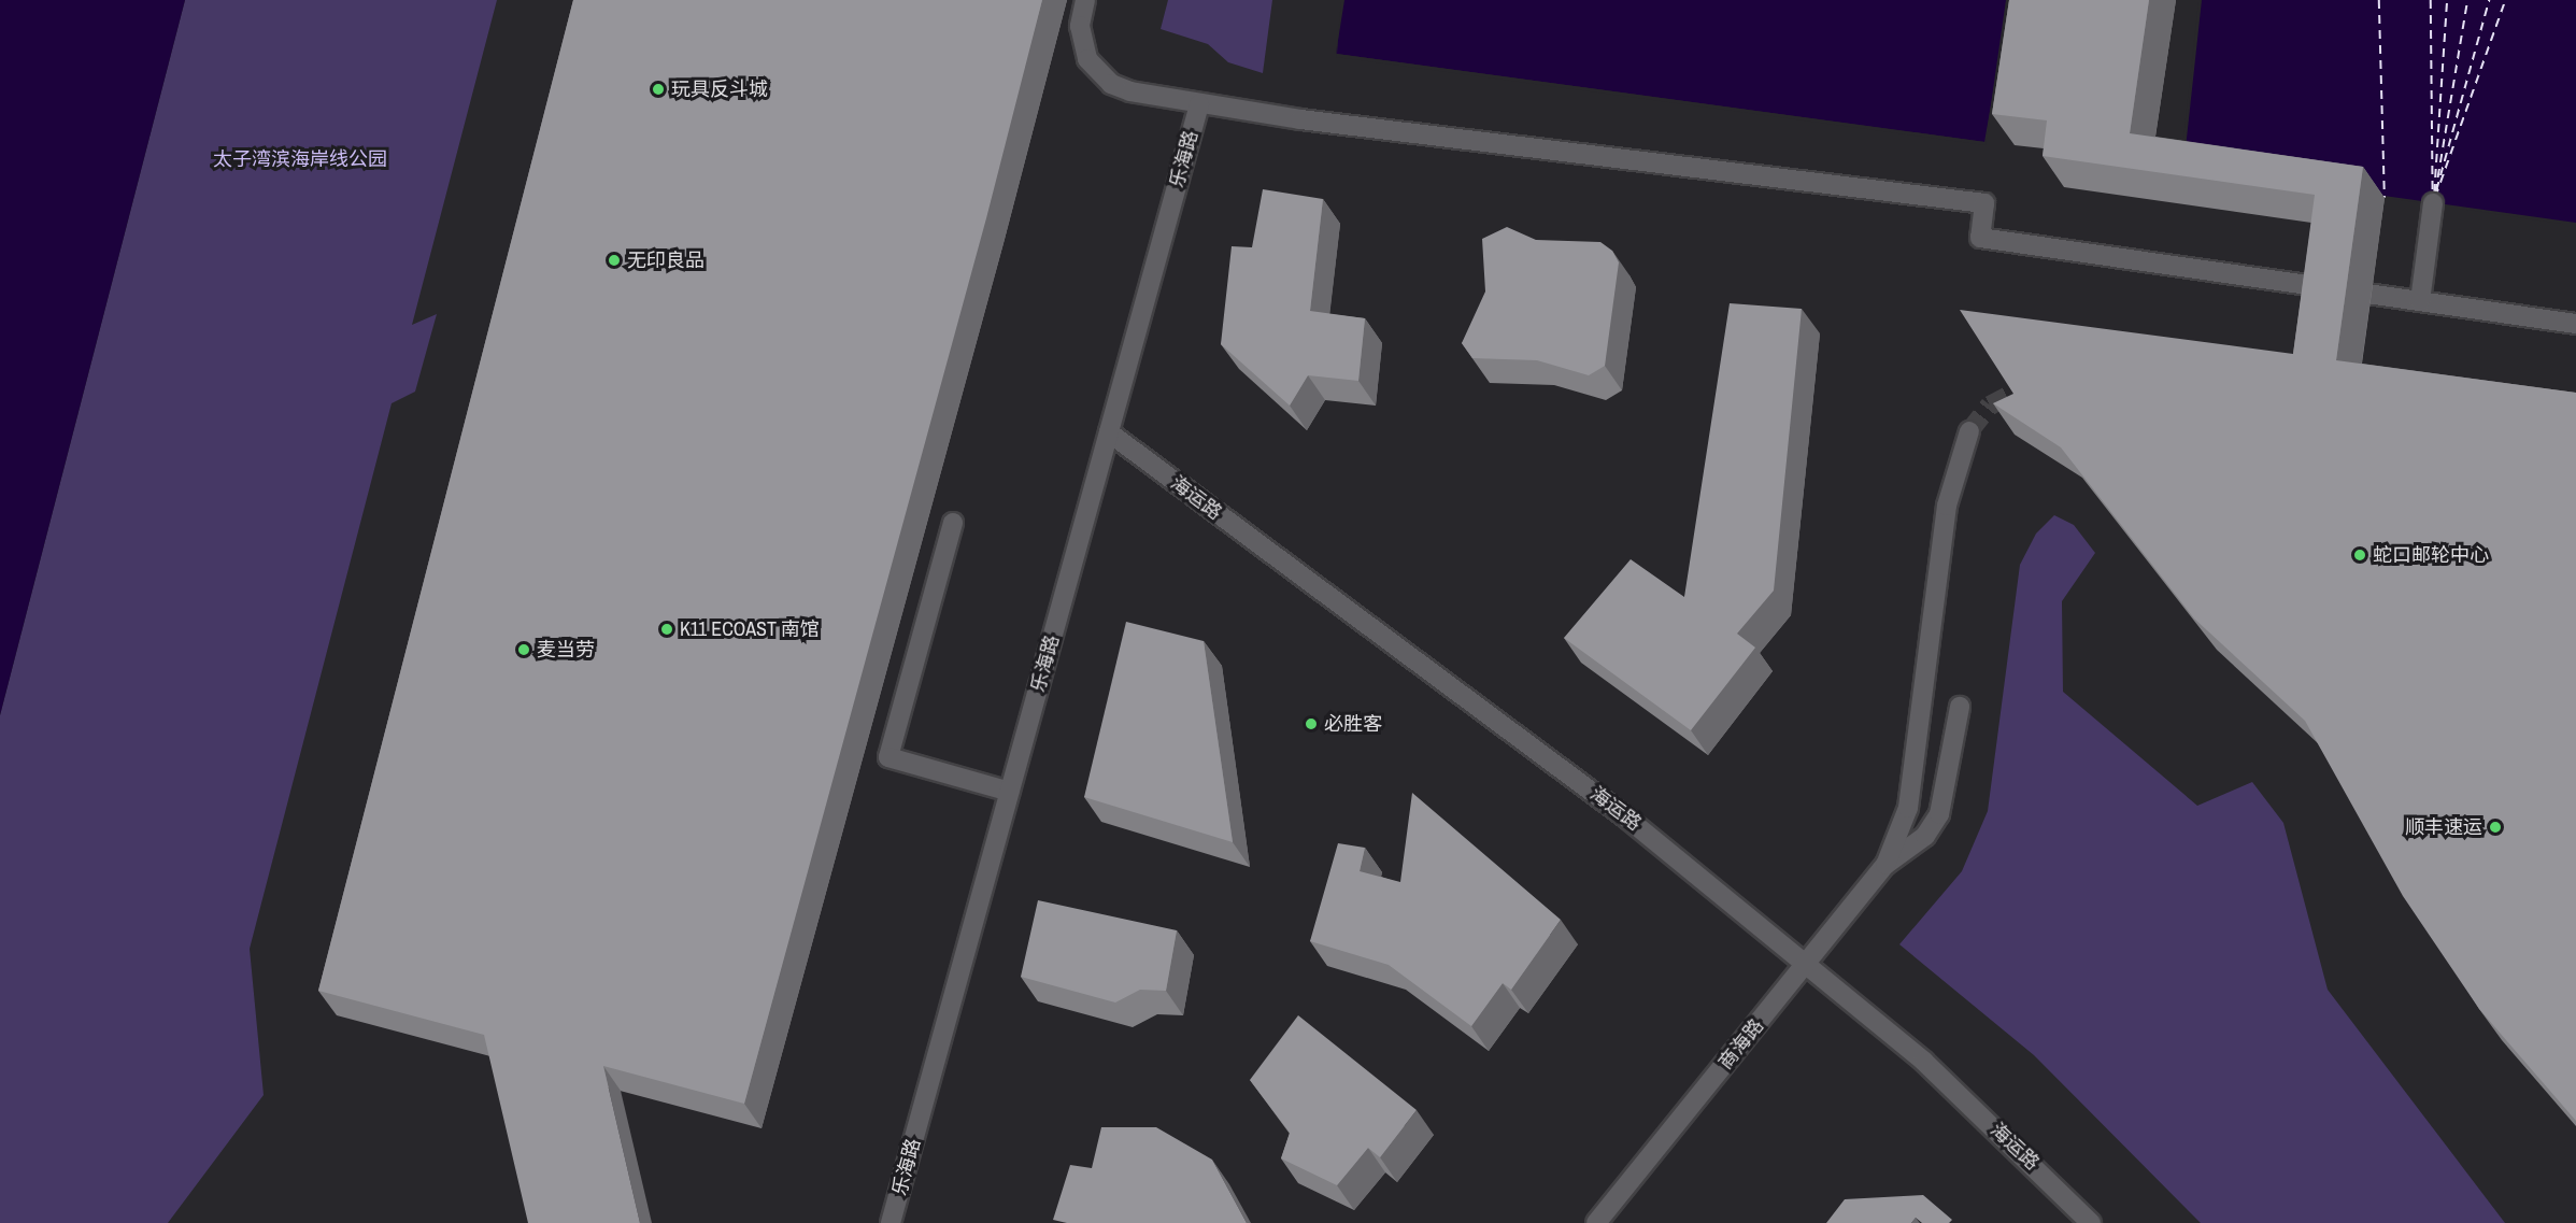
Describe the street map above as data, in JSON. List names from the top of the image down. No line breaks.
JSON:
{"streets":{"street":["乐海路","海运路","商海路"]},"crossings":[["乐海路","海运路"],["海运路","商海路"]],"parks":["太子湾滨海岸线公园"],"places":["玩具反斗城","无印良品","蛇口邮轮中心","K11 ECOAST 南馆","麦当劳","必胜客","顺丰速运"]}
